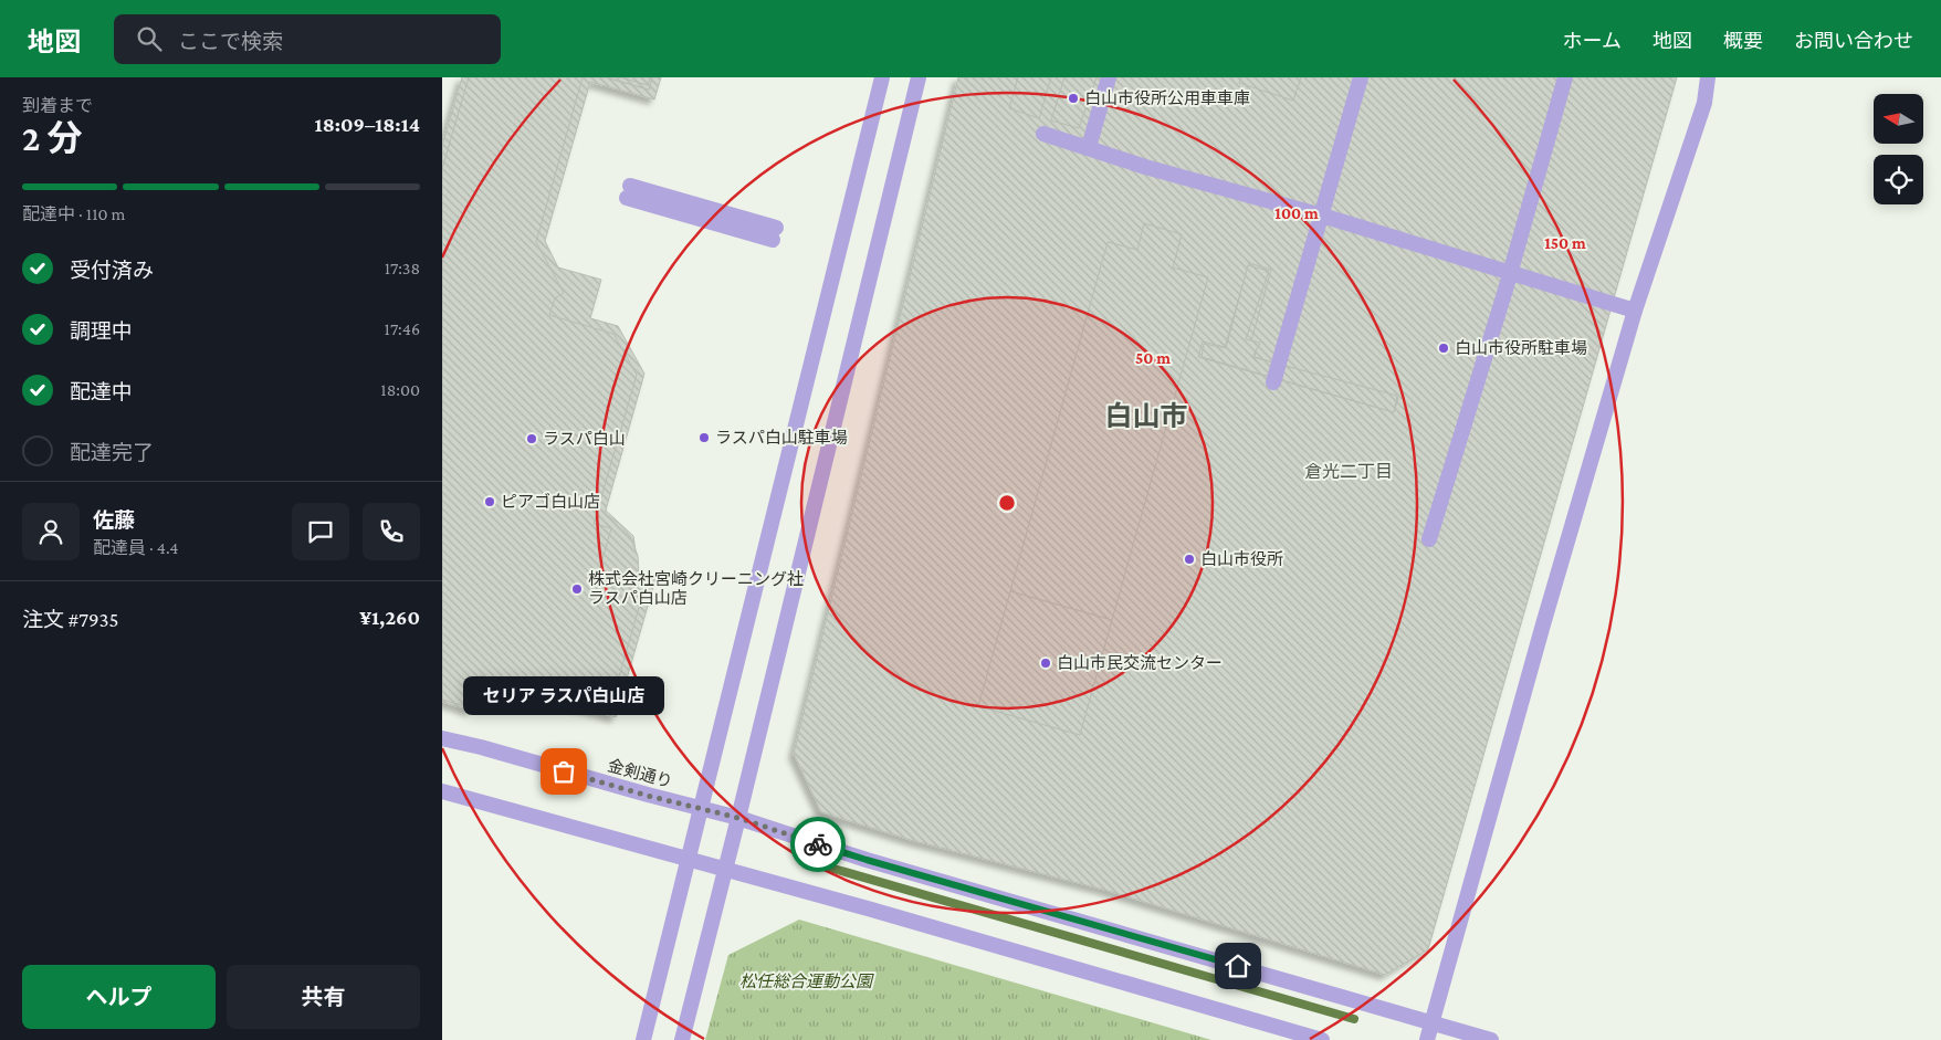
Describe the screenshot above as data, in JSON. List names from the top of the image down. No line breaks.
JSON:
{"streets":{"street":["金剣通り"]},"districts":["白山市","倉光二丁目"],"parks":["松任総合運動公園"],"places":["白山市役所公用車車庫","白山市役所駐車場","ラスパ白山駐車場","ラスパ白山","ピアゴ白山店","白山市役所","株式会社宮崎クリーニング社 ラスパ白山店","白山市民交流センター","セリア ラスパ白山店"],"north":"left","page":{"header":"地図","search":"ここで検索","nav":["ホーム","地図","概要","お問い合わせ"],"heading":["2 分","到着まで","18:09–18:14"],"panel":["佐藤","配達員 · 4.4","注文 #7935","¥1,260"],"bar":"配達中 · 110 m","list":[["受付済み","17:38"],["調理中","17:46"],["配達中","18:00"],"配達完了"],"bubble":"セリア ラスパ白山店","buttons":["ヘルプ","共有"]},"rings":["100 m","150 m","50 m"]}
